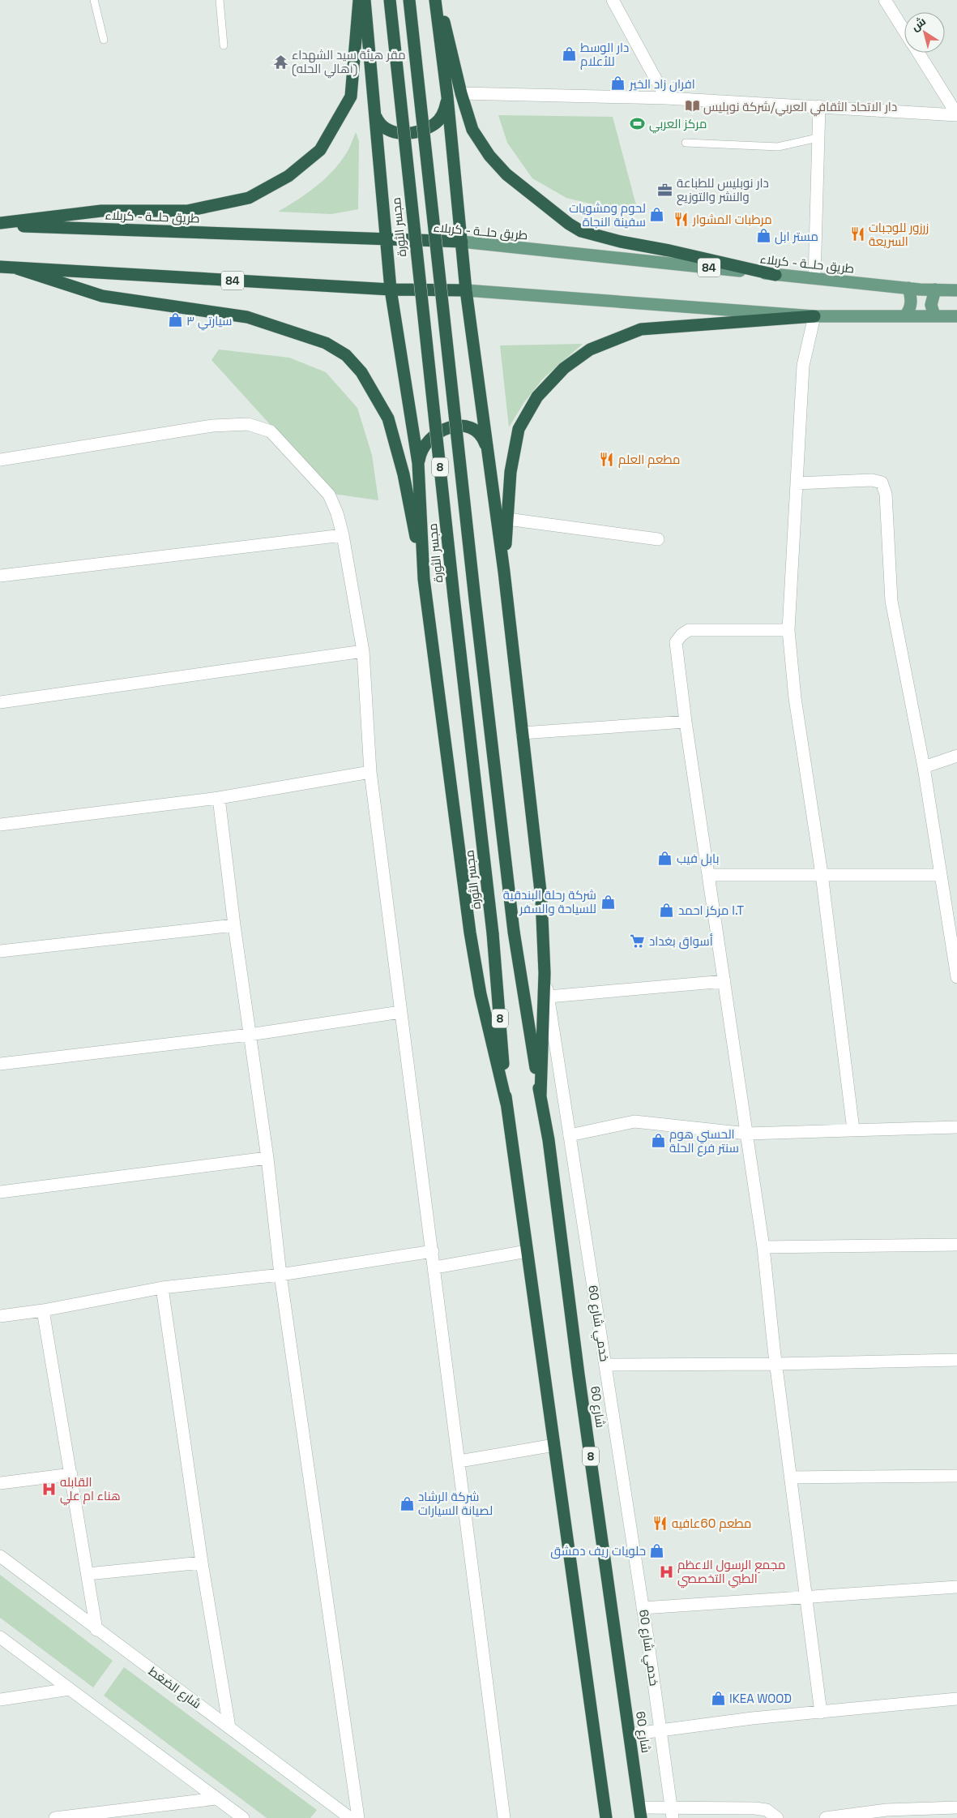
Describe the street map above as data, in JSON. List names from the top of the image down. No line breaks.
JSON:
{"streets":{"highway":["طريق حلــة - كربلاء","مجسر الثورة","84","8","شارع 60"],"street":["خدمي شارع 60","شارع الضغط"]},"crossings":[["مجسر الثورة","8"],["8","شارع 60"]],"places":{"shop":["دار الوسط للأعلام","افران زاد الخير","لحوم ومشويات سفينة النجاة","مستر ابل","سيارتي ٣","بابل فيب","شركة رحلة البندقية للسياحة والسفر","مركز احمد I.T","الحسني هوم سنتر فرع الحلة","شركة الرشاد لصيانة السيارات","حلويات ريف دمشق","IKEA WOOD"],"temple":["مقر هيئة سيد الشهداء (اهالي الحله)"],"library":["دار الاتحاد الثقافي العربي/شركة نوبِليس"],"sports":["مركز العربي"],"office":["دار نوبليس للطباعة والنشر والتوزيع"],"restaurant":["مرطبات المشوار","زرزور للوجبات السريعة","مطعم العلم","مطعم 60عافيه"],"supermarket":["أسواق بغداد"],"hospital":["القابله هناء ام علي","مجمع الرسول الاعظم الطبي التخصصي"]},"north":"top left"}
